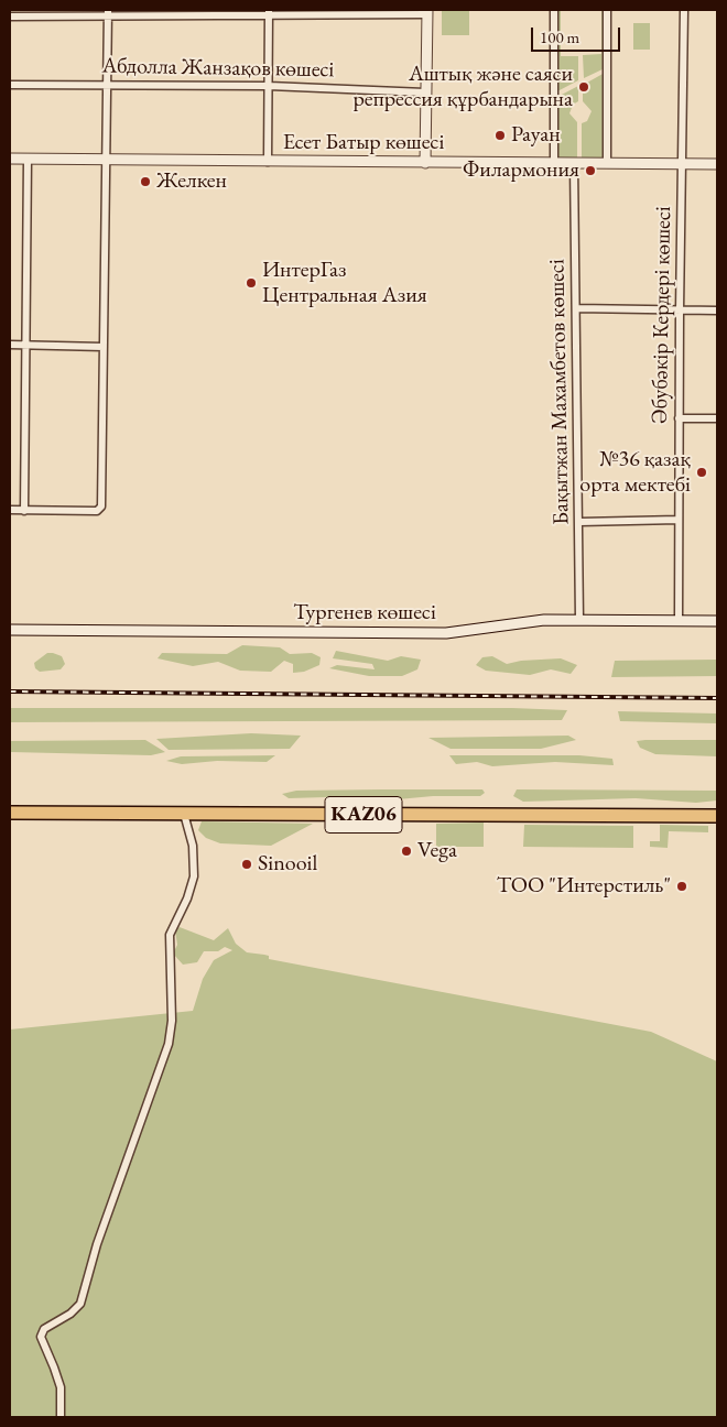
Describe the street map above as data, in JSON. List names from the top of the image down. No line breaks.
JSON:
{"streets":{"highway":["KАZ06"],"street":["Абдолла Жанзақов көшесі","Есет Батыр көшесі","Әбубәкір Кердері көшесі","Бақытжан Махамбетов көшесі","Тургенев көшесі"]},"crossings":[["Есет Батыр көшесі","Әбубәкір Кердері көшесі"],["Есет Батыр көшесі","Бақытжан Махамбетов көшесі"],["Әбубәкір Кердері көшесі","Тургенев көшесі"],["Бақытжан Махамбетов көшесі","Тургенев көшесі"]],"places":["Аштық және саяси репрессия құрбандарына","Рауан","Филармония","Желкен","ИнтерГаз Центральная Азия","№36 қазақ орта мектебі","Vega","Sinooil","ТОО \"Интерстиль\""],"scale_bar":"100 m"}
